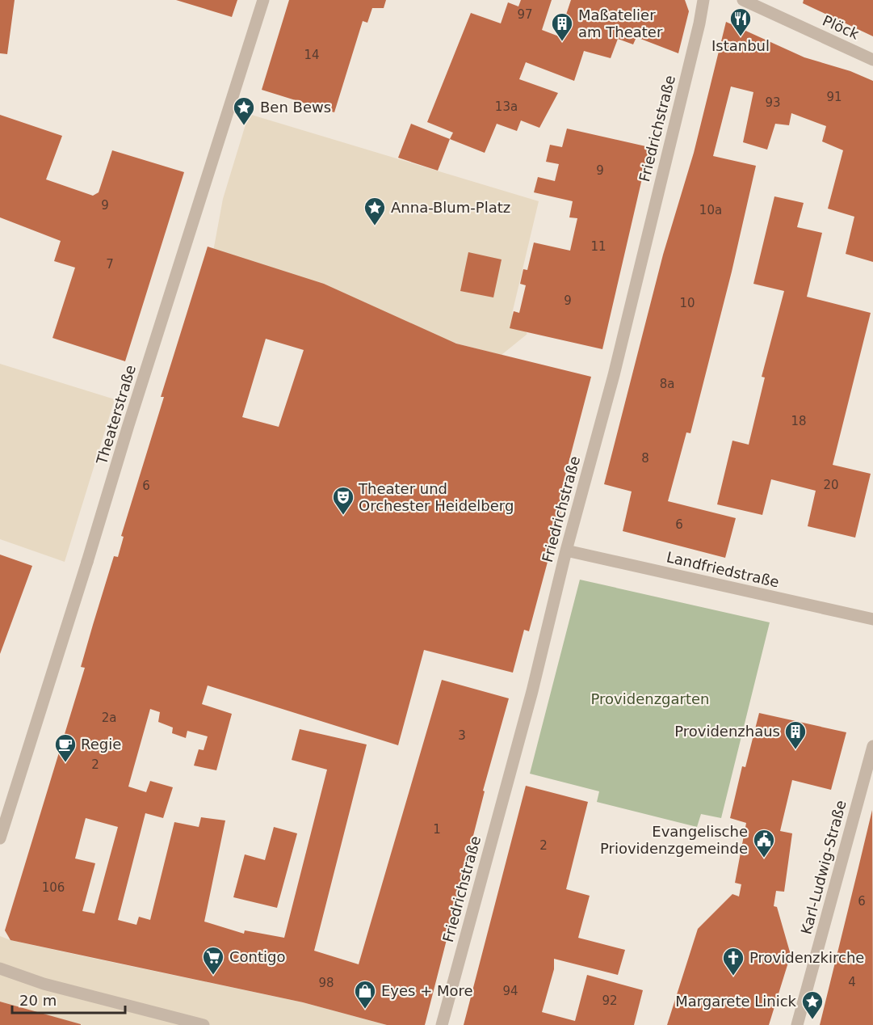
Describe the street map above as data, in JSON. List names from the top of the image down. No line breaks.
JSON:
{"streets":{"street":["Plöck","Friedrichstraße","Theaterstraße","Landfriedstraße","Karl-Ludwig-Straße"]},"crossings":[["Friedrichstraße","Landfriedstraße"]],"parks":["Providenzgarten"],"places":{"restaurant":["Istanbul"],"building":["Maßatelier am Theater","Providenzhaus"],"place":["Ben Bews","Anna-Blum-Platz","Margarete Linick"],"theatre":["Theater und Orchester Heidelberg"],"cafe":["Regie"],"public building":["Evangelische Priovidenzgemeinde"],"supermarket":["Contigo"],"church":["Providenzkirche"],"shop":["Eyes + More"]},"house_numbers":["97","14","91","93","13a","9","9","10a","11","7","9","10","8a","18","8","20","6","6","2a","3","2","1","2","106","6","4","98","94","92"],"scale_bar":"20 m"}
